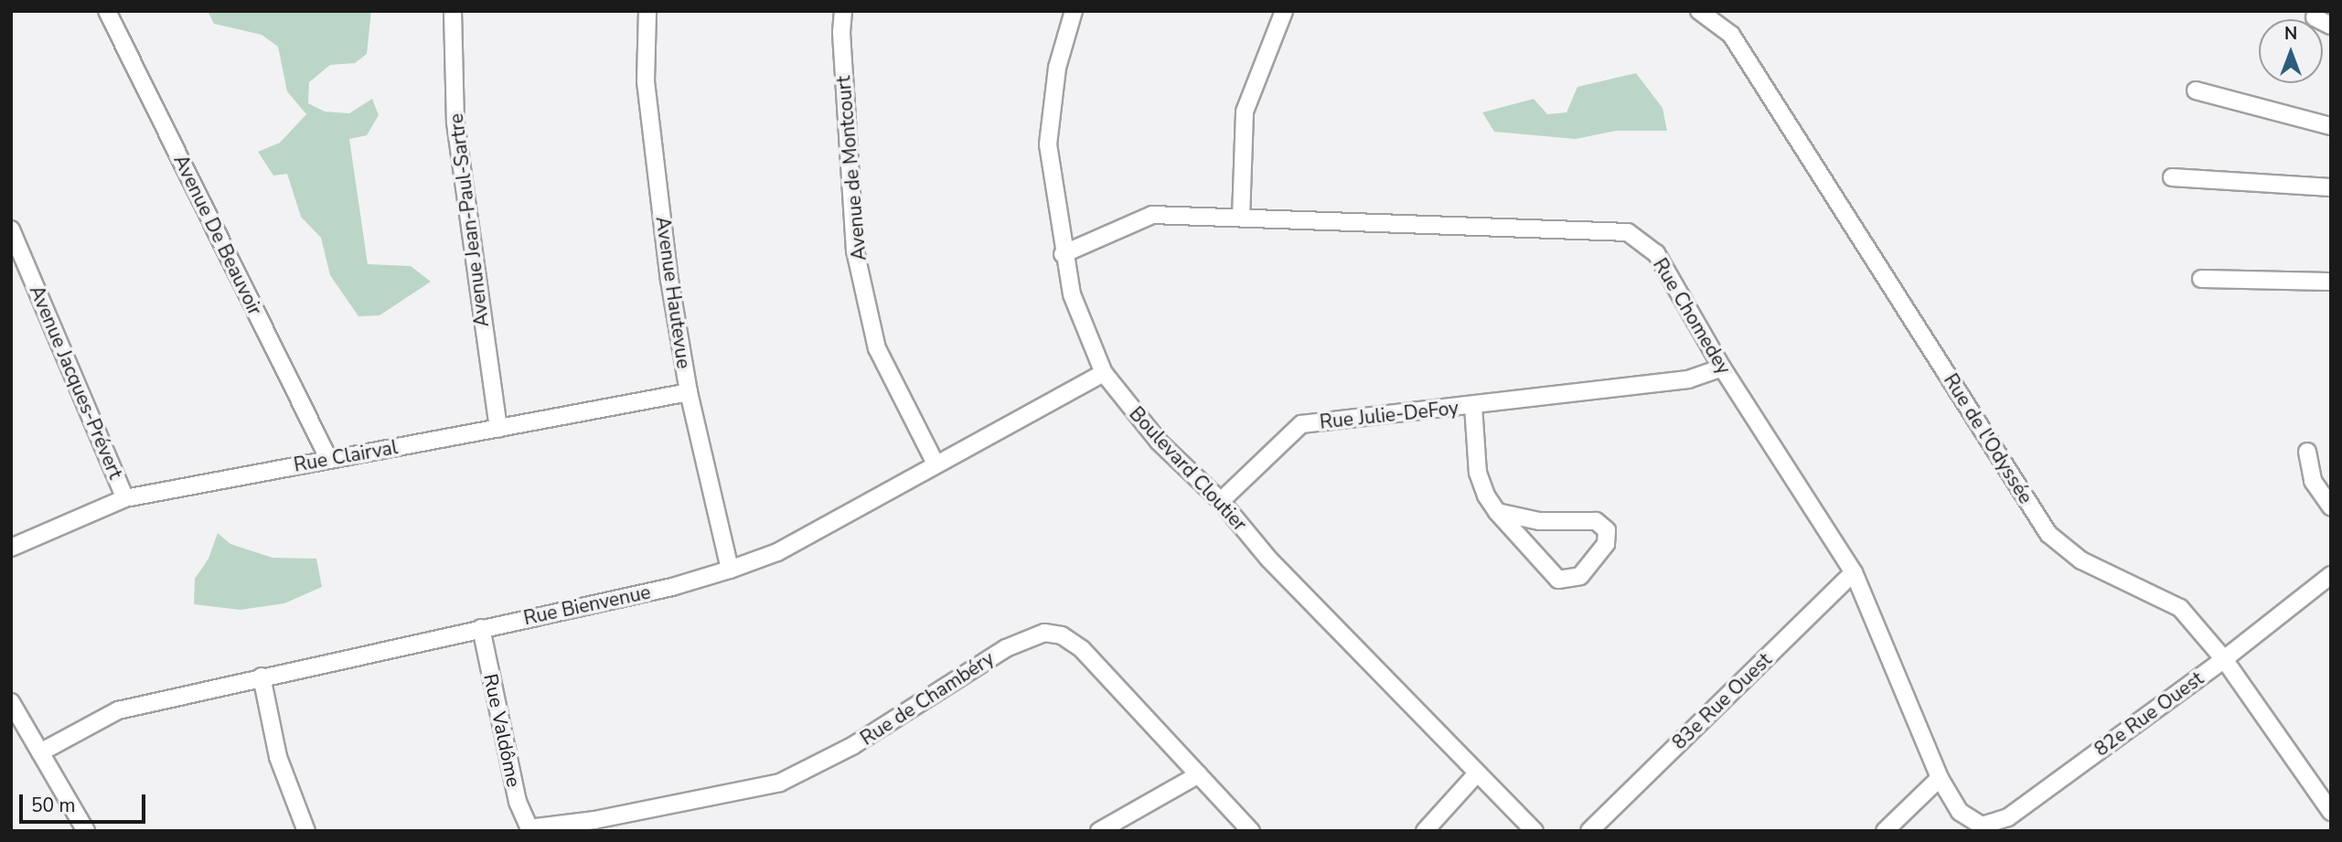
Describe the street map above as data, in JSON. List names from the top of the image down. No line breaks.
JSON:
{"streets":{"street":["Avenue de Montcourt","Avenue Jean-Paul-Sartre","Avenue De Beauvoir","Avenue Hautevue","Rue Chomedey","Avenue Jacques-Prévert","Rue Julie-DeFoy","Rue de l'Odyssée","Rue Clairval","Boulevard Cloutier","Rue Bienvenue","Rue de Chambéry","83e Rue Ouest","82e Rue Ouest","Rue Valdôme"]},"crossings":[["Avenue de Montcourt","Rue Bienvenue"],["Avenue Jean-Paul-Sartre","Rue Clairval"],["Avenue De Beauvoir","Rue Clairval"],["Avenue Hautevue","Rue Clairval"],["Avenue Hautevue","Rue Bienvenue"],["Rue Chomedey","Rue Julie-DeFoy"],["Rue Chomedey","Boulevard Cloutier"],["Rue Chomedey","83e Rue Ouest"],["Rue Chomedey","82e Rue Ouest"],["Avenue Jacques-Prévert","Rue Clairval"],["Rue Julie-DeFoy","Boulevard Cloutier"],["Rue de l'Odyssée","82e Rue Ouest"],["Boulevard Cloutier","Rue Bienvenue"],["Rue Bienvenue","Rue Valdôme"],["Rue de Chambéry","Rue Valdôme"]],"scale_bar":"50 m","north":"top"}
